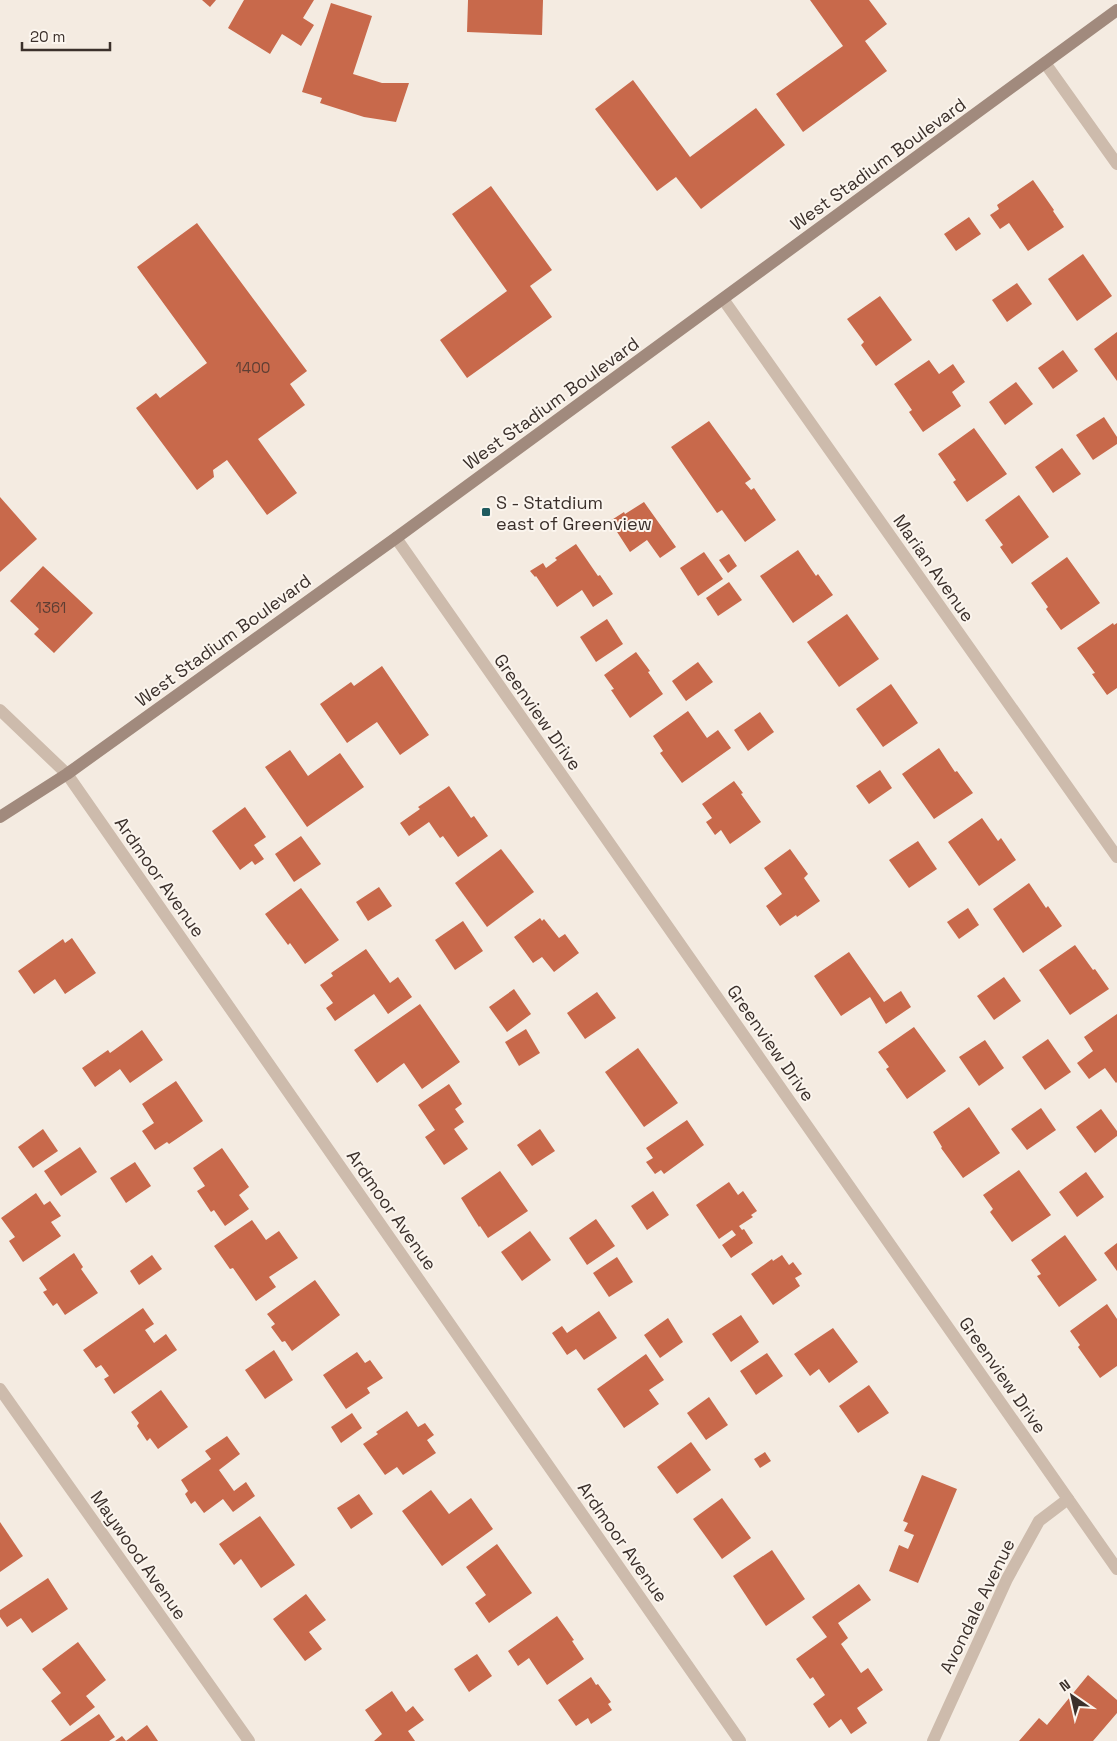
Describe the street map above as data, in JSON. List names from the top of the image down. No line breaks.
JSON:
{"streets":{"main road":["West Stadium Boulevard"],"street":["Marian Avenue","Greenview Drive","Ardmoor Avenue","Maywood Avenue","Avondale Avenue"]},"crossings":[["West Stadium Boulevard","Marian Avenue"],["West Stadium Boulevard","Greenview Drive"],["West Stadium Boulevard","Ardmoor Avenue"],["Greenview Drive","Avondale Avenue"]],"places":{"transit":["S - Statdium east of Greenview"]},"house_numbers":["1400","1361"],"scale_bar":"20 m","north":"top left"}
